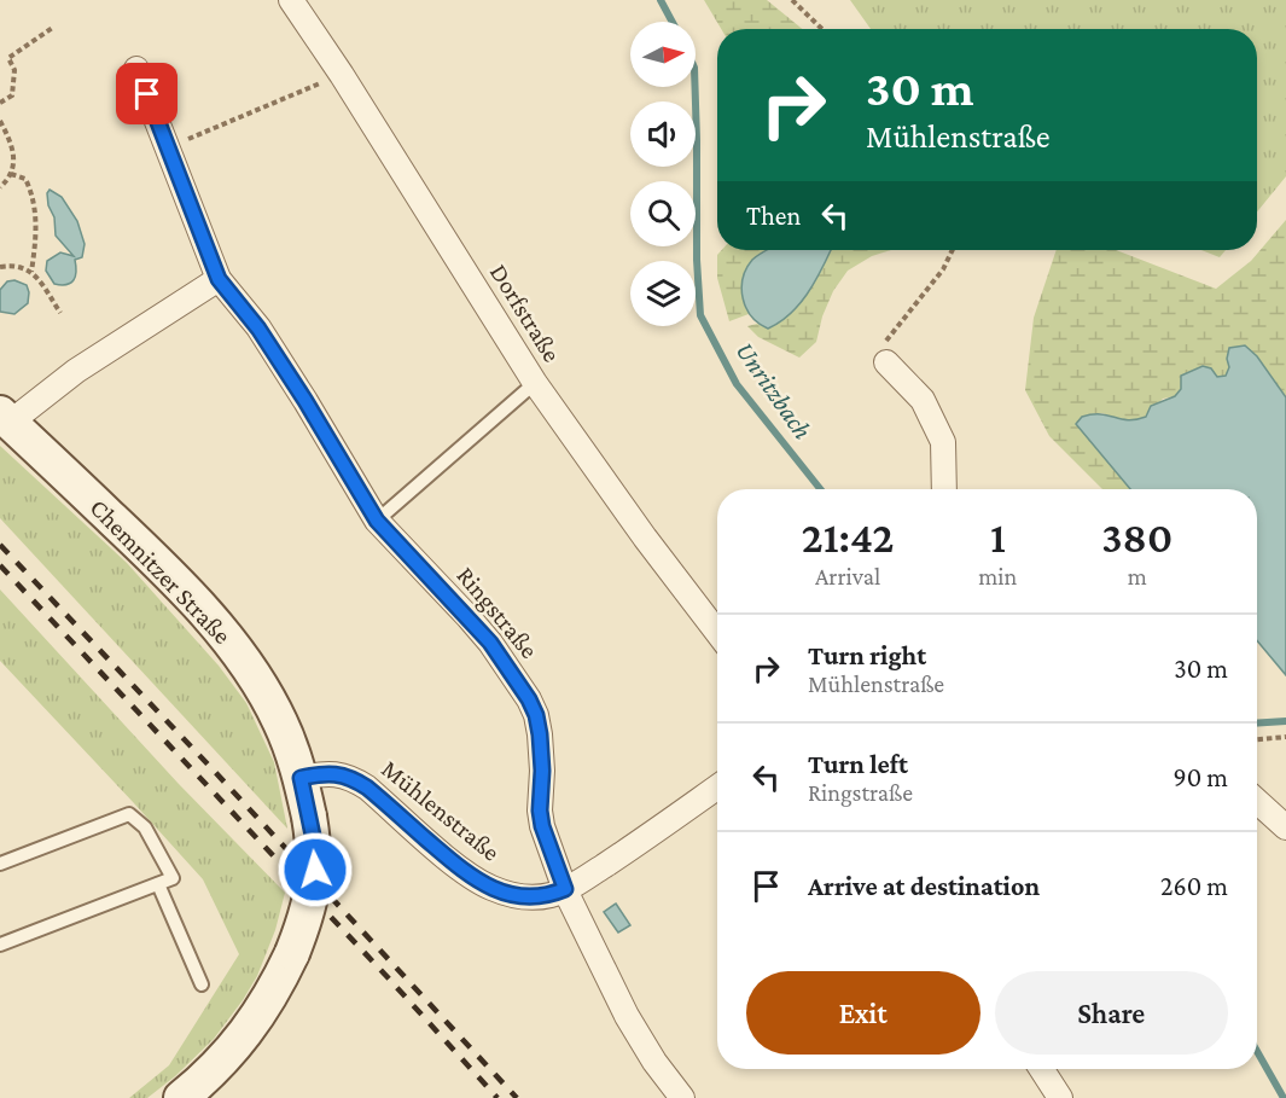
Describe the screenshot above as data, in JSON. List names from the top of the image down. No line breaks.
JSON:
{"streets":{"main road":["Chemnitzer Straße"],"street":["Dorfstraße","Ringstraße","Mühlenstraße"]},"crossings":[["Chemnitzer Straße","Mühlenstraße"],["Ringstraße","Mühlenstraße"]],"water":["Unritzbach"],"north":"right","page":{"turn":["30 m","Mühlenstraße"],"then":"Then","eta":["21:42","Arrival","1","min","380","m"],"list":[{"name":"Turn right","note":"Mühlenstraße","value":"30 m"},{"name":"Turn left","note":"Ringstraße","value":"90 m"},{"name":"Arrive at destination","value":"260 m"}],"buttons":["Exit","Share"]}}
